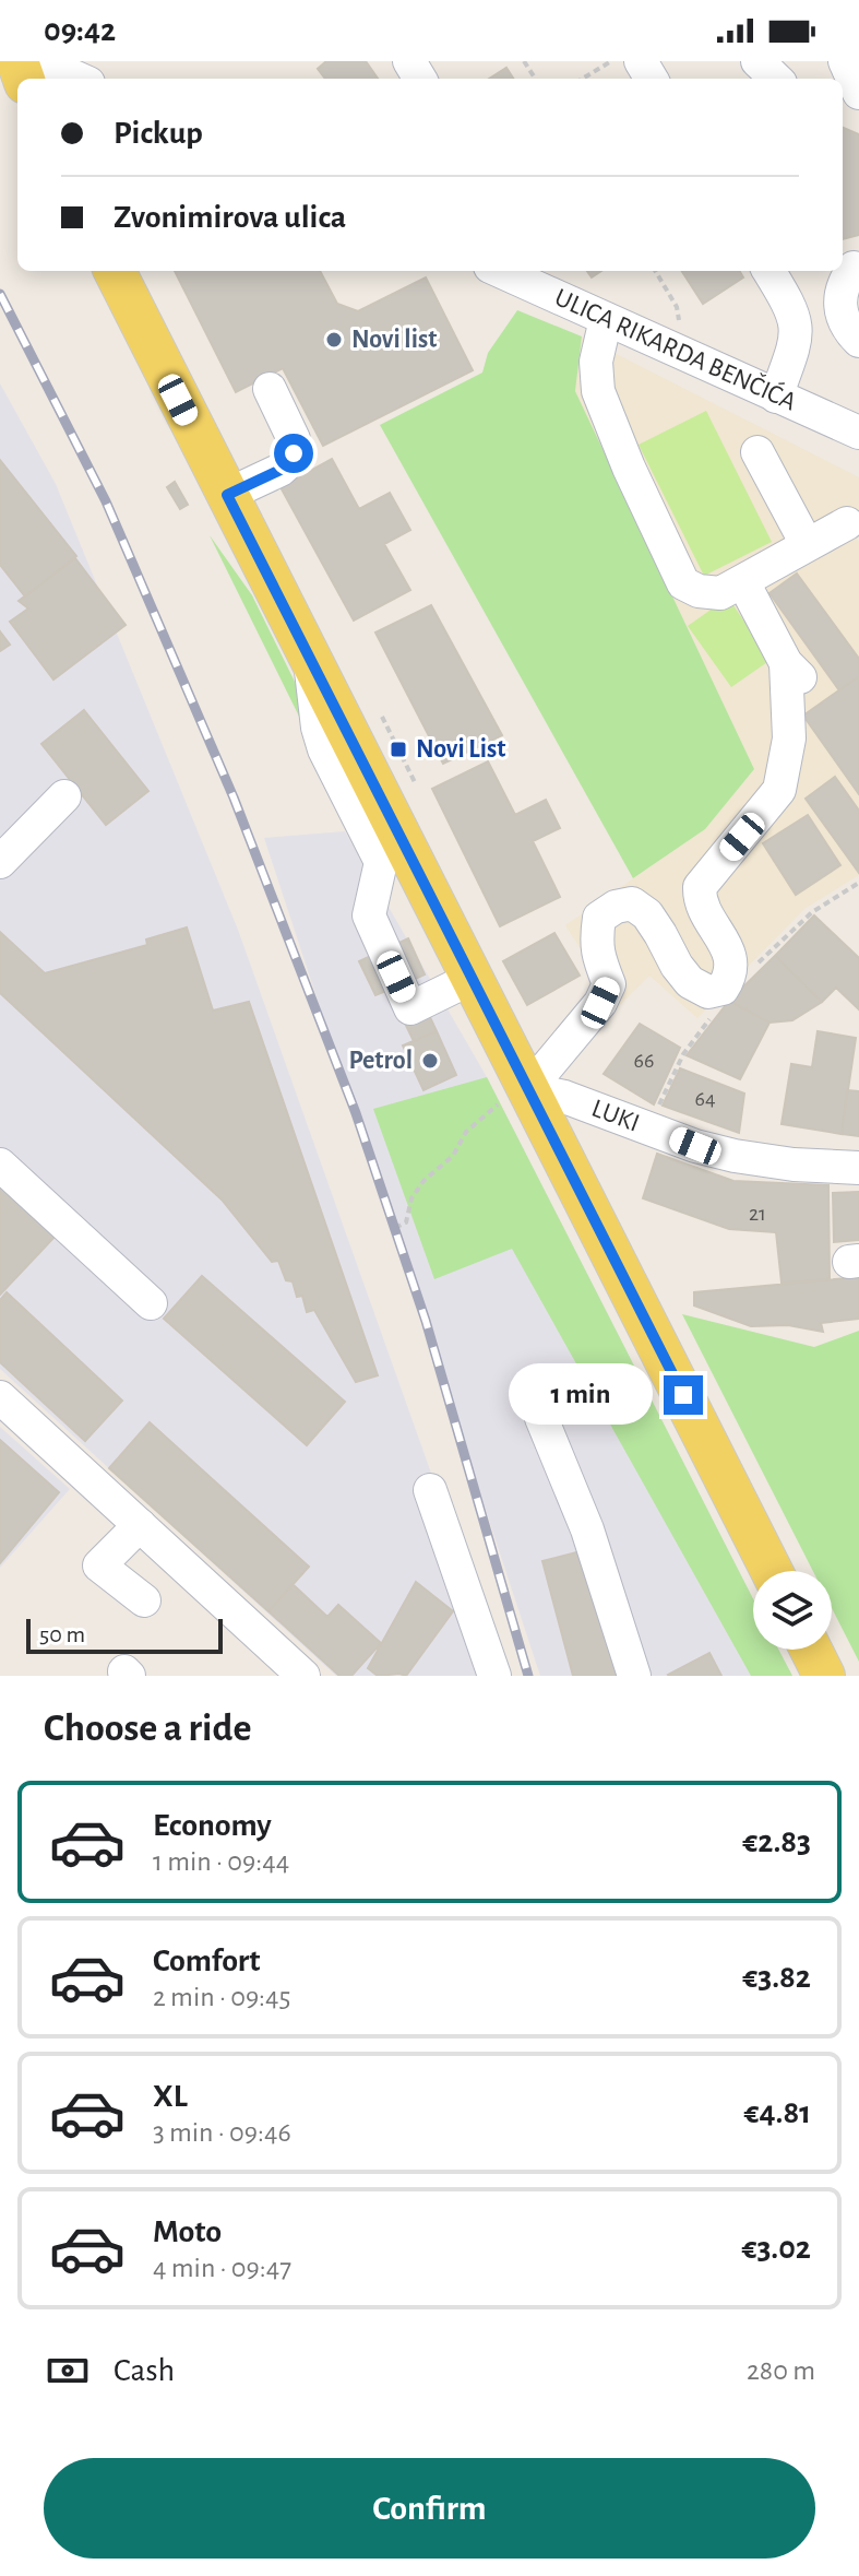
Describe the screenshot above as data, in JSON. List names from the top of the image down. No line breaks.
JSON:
{"streets":{"street":["ULICA RIKARDA BENČIĆA","LUKI"]},"places":{"other":["Novi list","Petrol"],"transit":["Novi List"]},"house_numbers":["66","64","21"],"scale_bar":"50 m","page":{"status":"09:42","banner":["Pickup","Zvonimirova ulica"],"bubble":"1 min","scale":"50 m","heading":"Choose a ride","list":[{"name":"Economy","note":"1 min · 09:44","value":"€2.83"},{"name":"Comfort","note":"2 min · 09:45","value":"€3.82"},{"name":"XL","note":"3 min · 09:46","value":"€4.81"},{"name":"Moto","note":"4 min · 09:47","value":"€3.02"}],"pay":["Cash","280 m"],"buttons":"Confirm"}}
